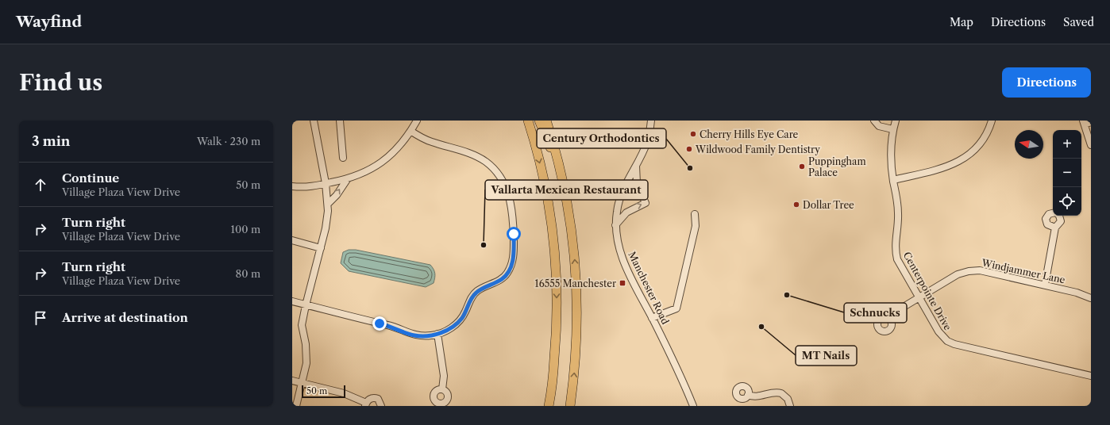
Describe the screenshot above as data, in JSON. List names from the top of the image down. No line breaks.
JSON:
{"streets":{"street":["Windjammer Lane","Manchester Road","Centerpointe Drive"]},"crossings":[["Windjammer Lane","Centerpointe Drive"]],"places":{"other":["Cherry Hills Eye Care","Wildwood Family Dentistry","Puppingham Palace","Century Orthodontics","Dollar Tree","Vallarta Mexican Restaurant","Schnucks","MT Nails"],"transit":["16555 Manchester"]},"scale_bar":"50 m","north":"left","page":{"header":"Wayfind","nav":["Map","Directions","Saved"],"buttons":"Directions","title":"Find us","heading":["3 min","Walk · 230 m"],"map_buttons":["+","−"],"list":[["Continue","Village Plaza View Drive","50 m"],["Turn right","Village Plaza View Drive","100 m"],["Turn right","Village Plaza View Drive","80 m"],"Arrive at destination"],"scale":"50 m"}}
